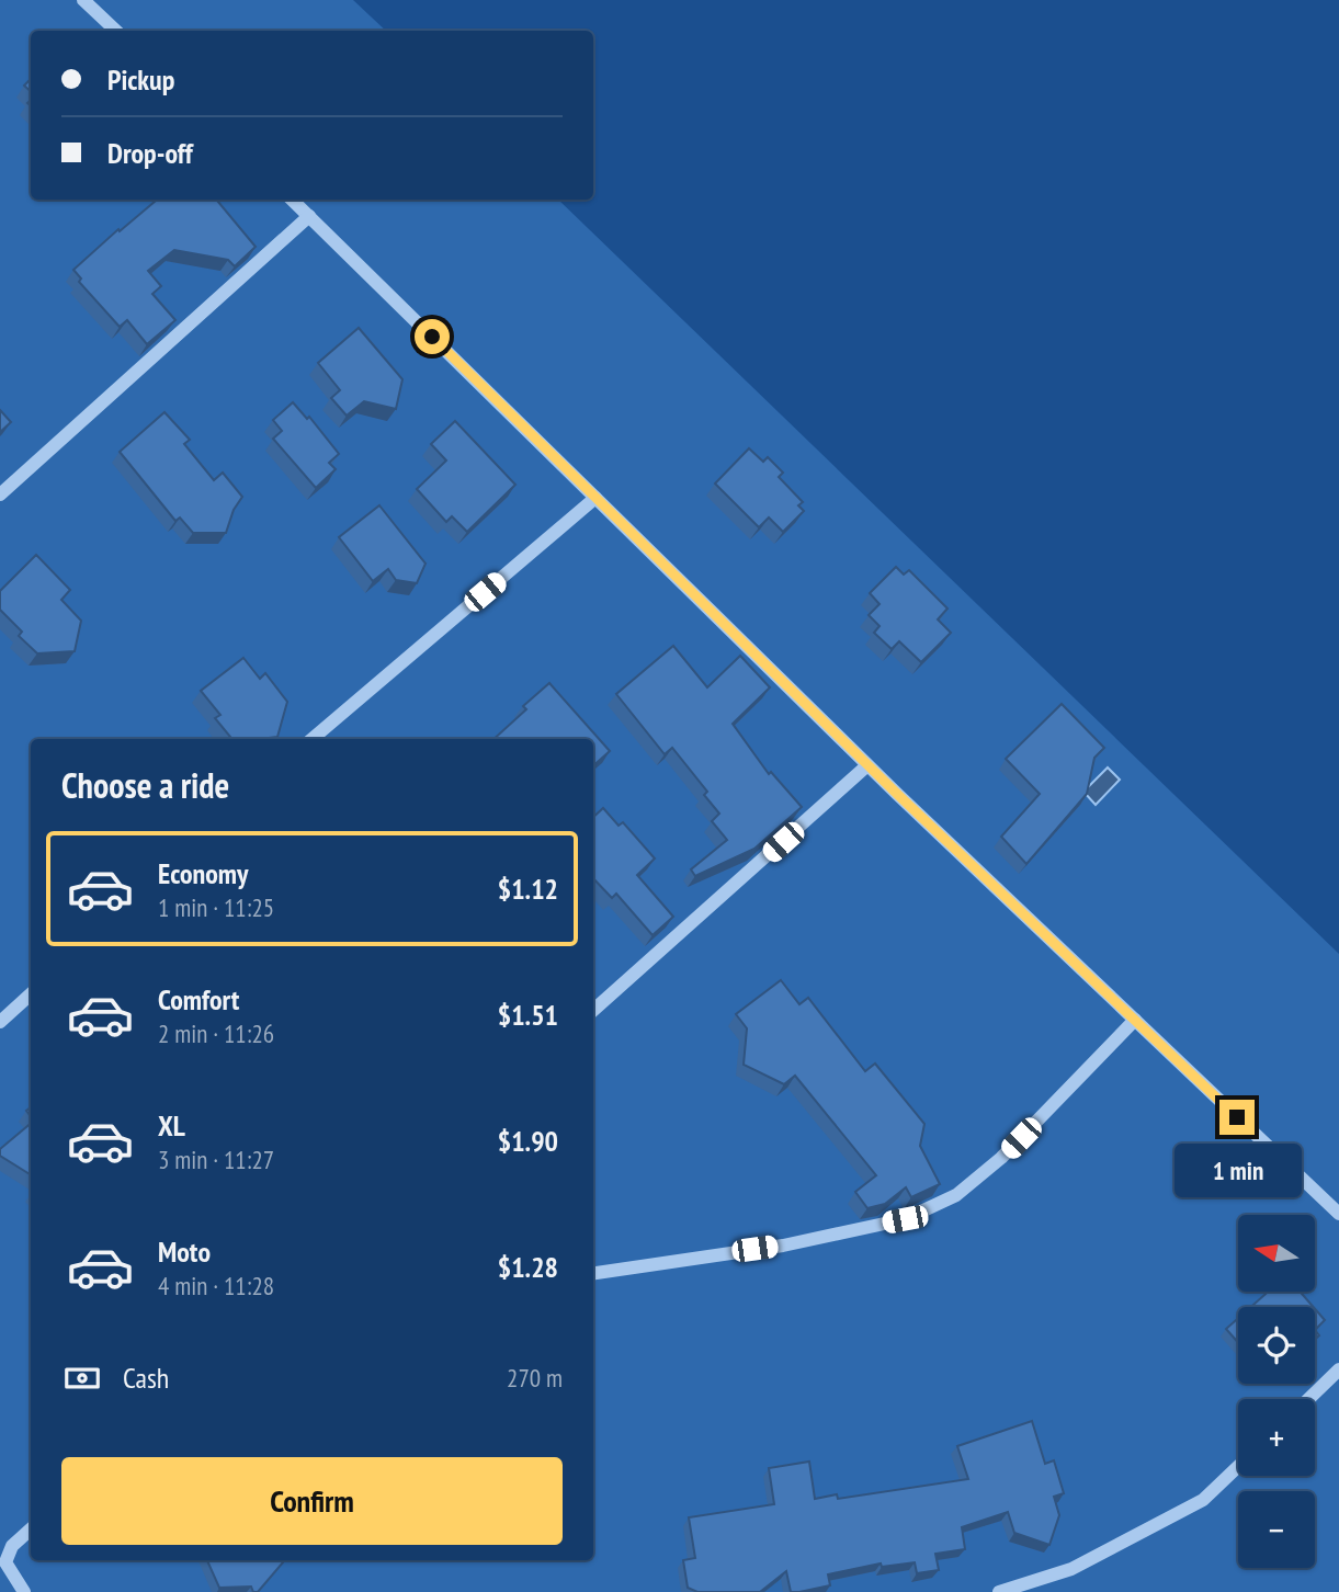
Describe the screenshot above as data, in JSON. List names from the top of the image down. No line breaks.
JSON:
{"north":"left","page":{"banner":["Pickup","Drop-off"],"heading":"Choose a ride","list":[{"name":"Economy","note":"1 min · 11:25","value":"$1.12"},{"name":"Comfort","note":"2 min · 11:26","value":"$1.51"},{"name":"XL","note":"3 min · 11:27","value":"$1.90"},{"name":"Moto","note":"4 min · 11:28","value":"$1.28"}],"bubble":"1 min","map_buttons":["+","−"],"pay":["Cash","270 m"],"buttons":"Confirm"}}
